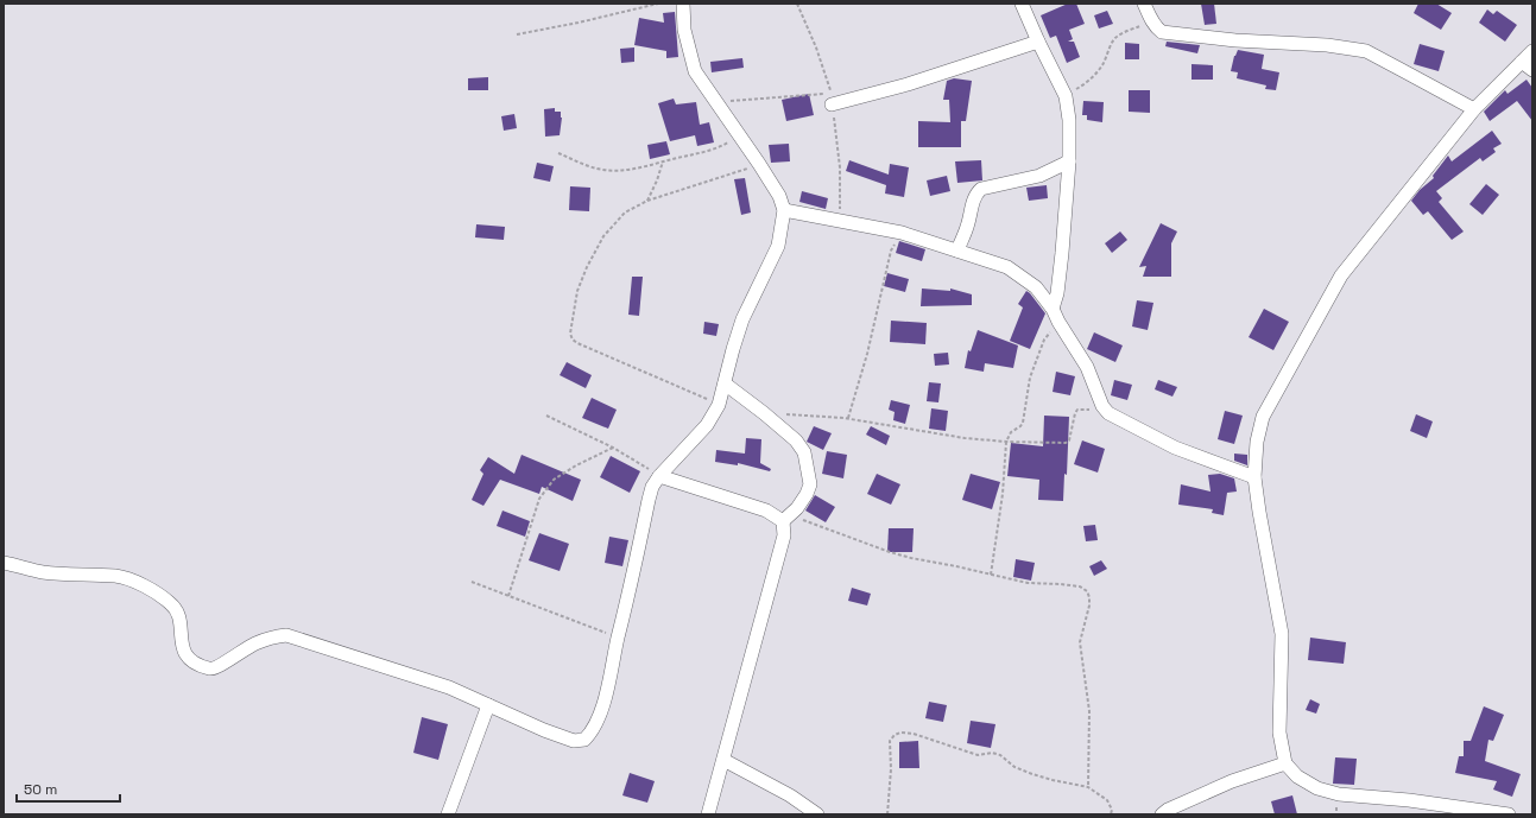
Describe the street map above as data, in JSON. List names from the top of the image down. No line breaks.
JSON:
{"scale_bar":"50 m"}
